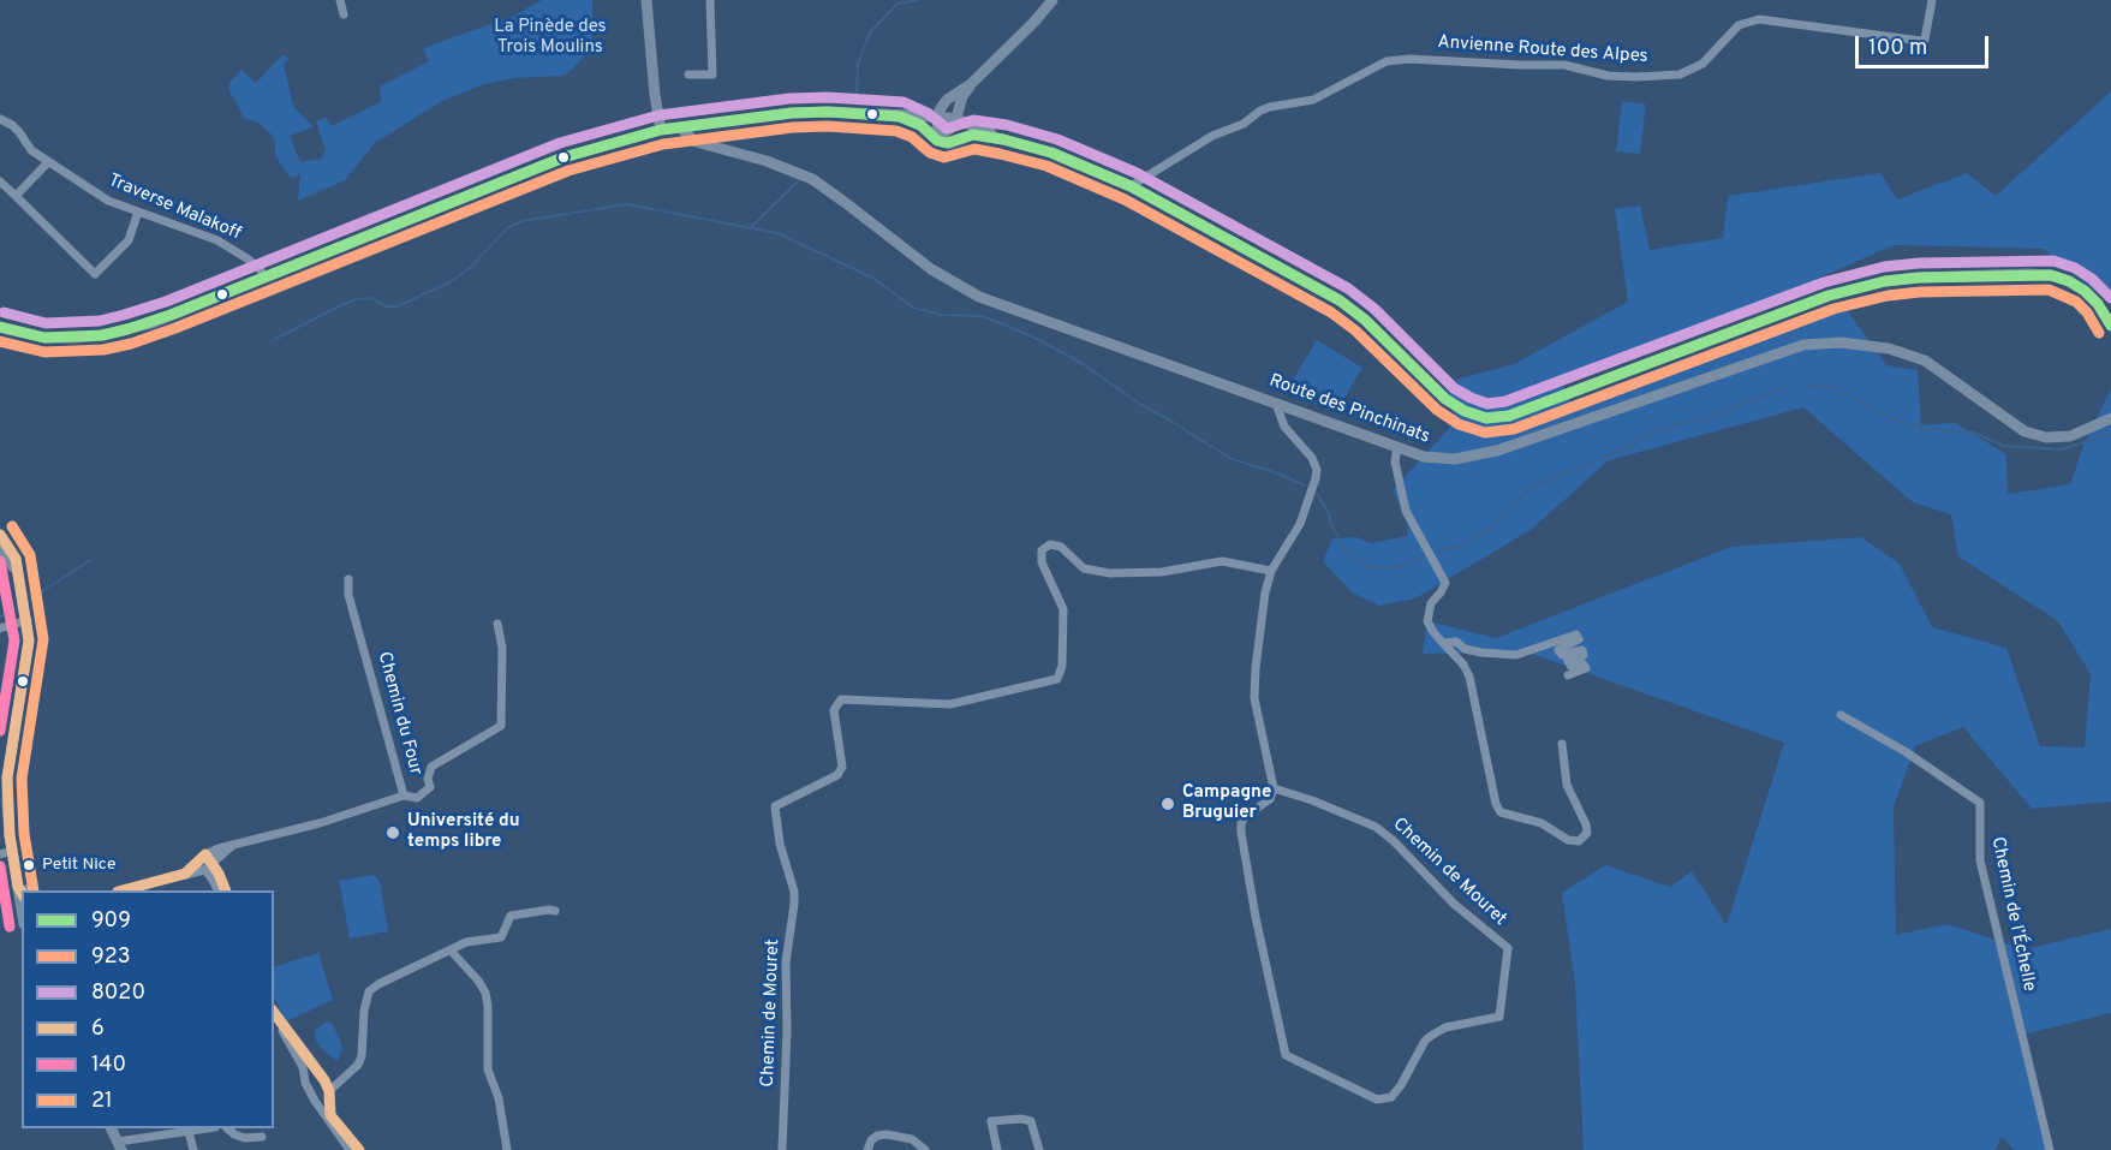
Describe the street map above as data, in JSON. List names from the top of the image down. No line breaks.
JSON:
{"streets":{"main road":["Route des Pinchinats"],"street":["Anvienne Route des Alpes","Traverse Malakoff","Chemin du Four","Chemin de Mouret","Chemin de l’Échelle"]},"parks":["La Pinède des Trois Moulins"],"places":["Campagne Bruguier","Université du temps libre","Petit Nice"],"lines":["transit line 8020","transit line 909","transit line 923","transit line 21","transit line 6","transit line 140"],"legend":["909","923","8020","6","140","21"],"scale_bar":"100 m"}
